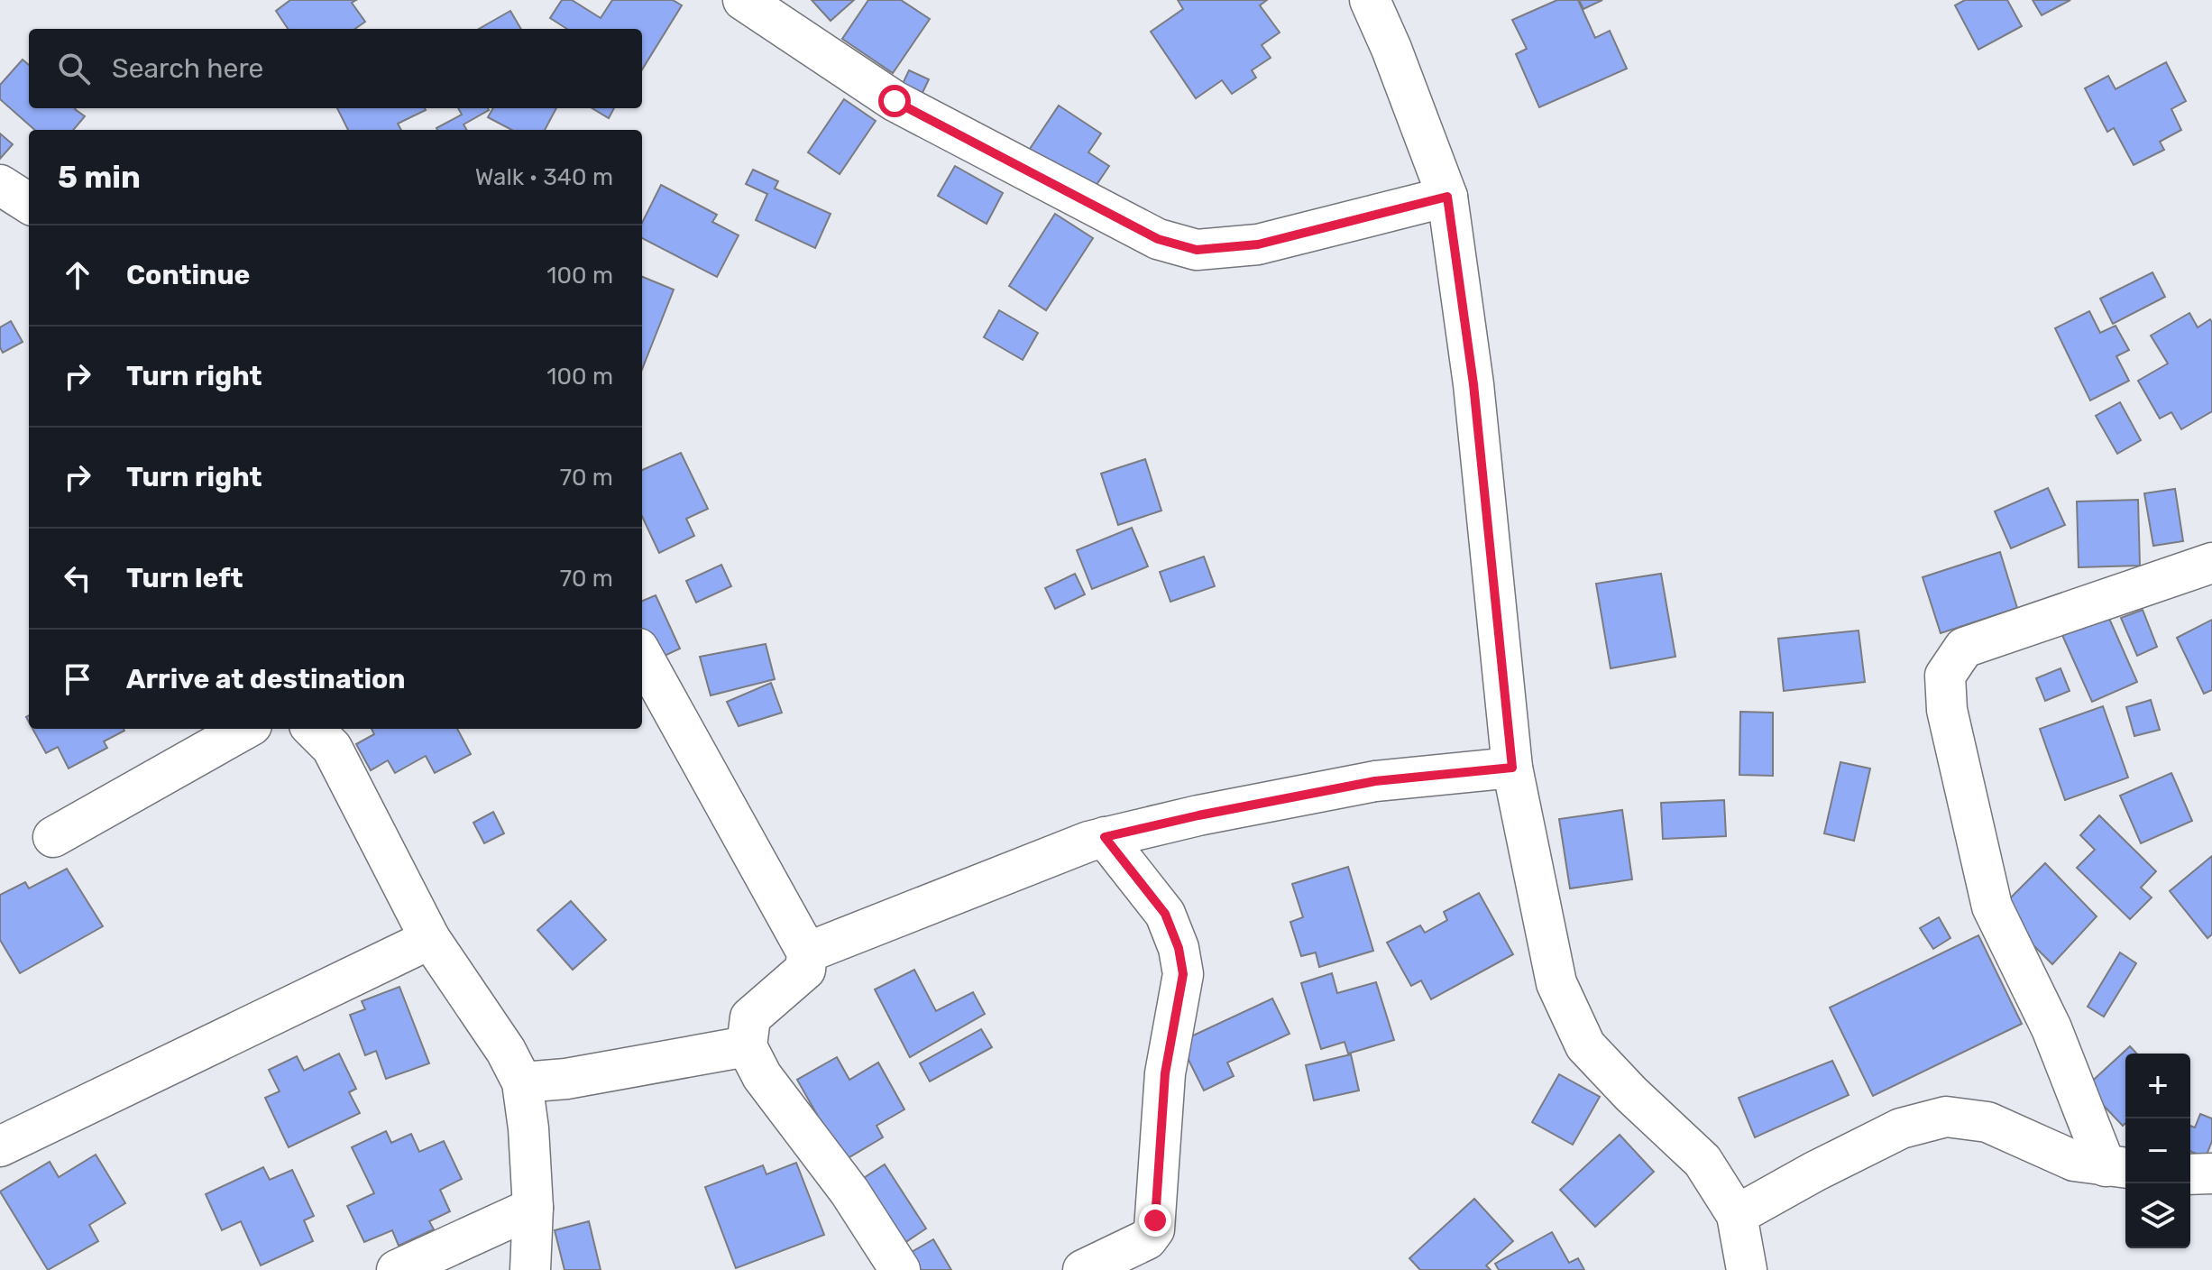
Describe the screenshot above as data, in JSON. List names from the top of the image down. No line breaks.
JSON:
{"page":{"search":"Search here","heading":["5 min","Walk · 340 m"],"list":[["Continue","100 m"],["Turn right","100 m"],["Turn right","70 m"],["Turn left","70 m"],"Arrive at destination"],"map_buttons":["+","−"]}}
